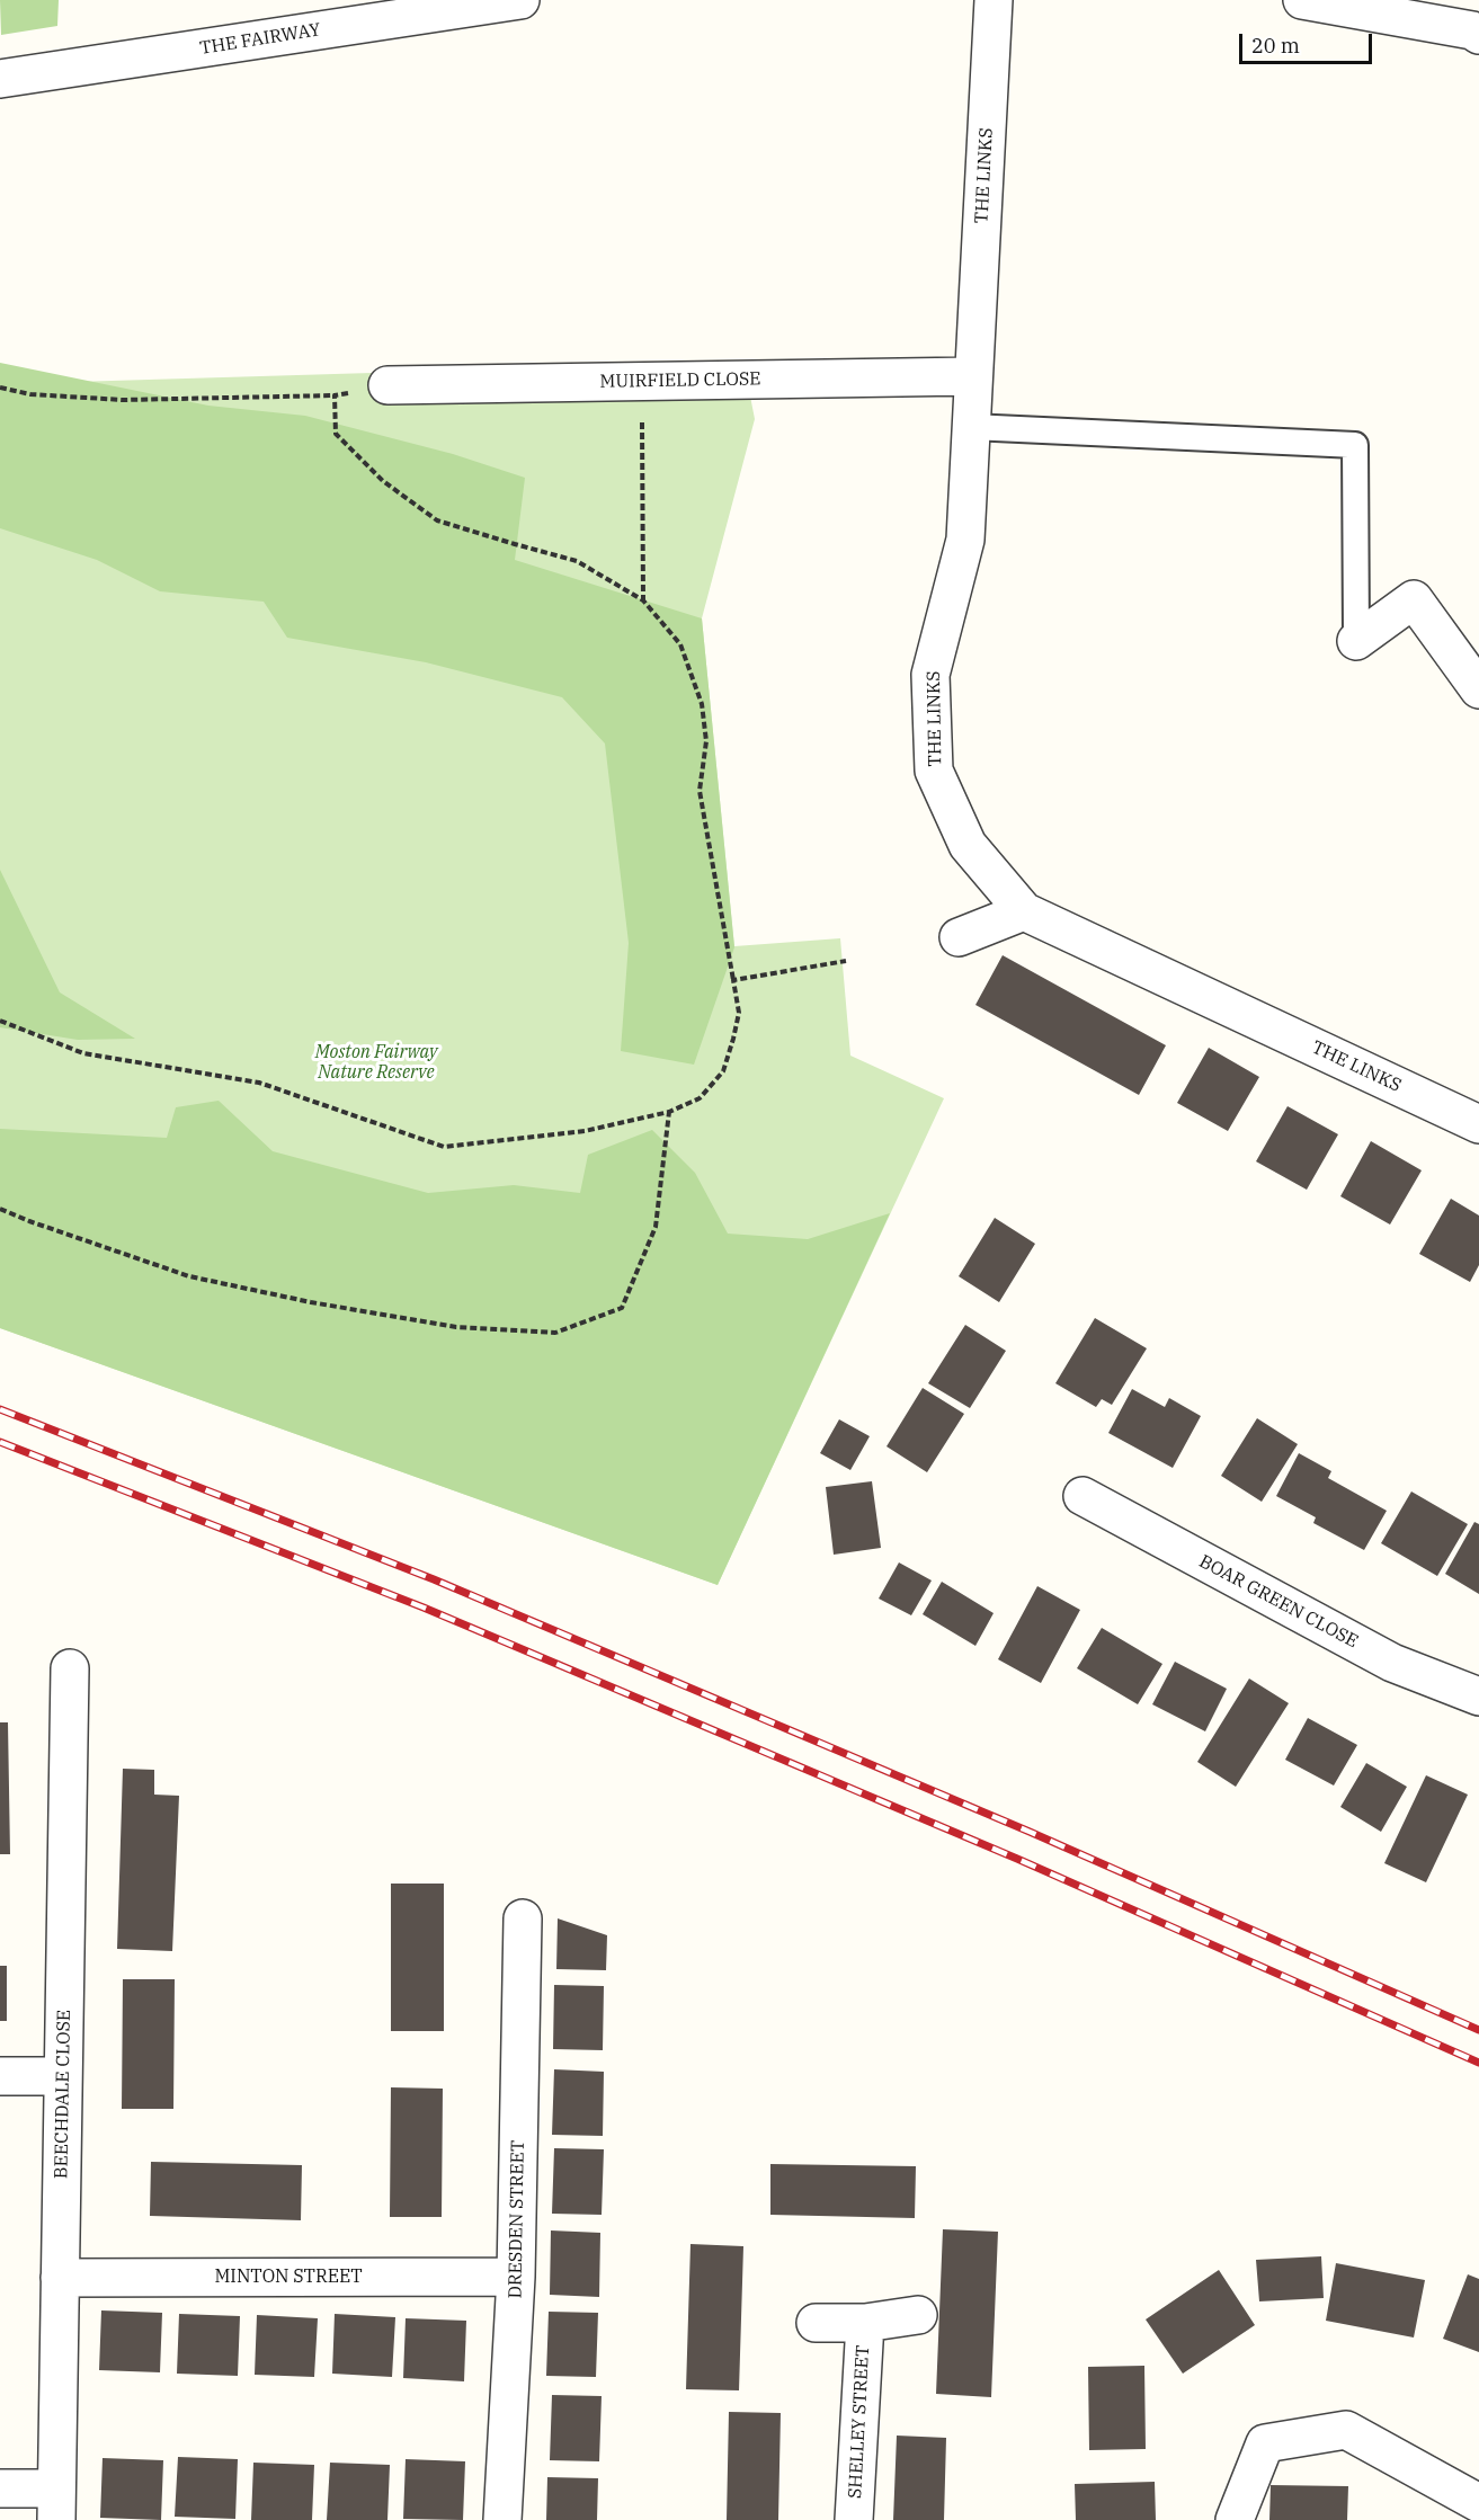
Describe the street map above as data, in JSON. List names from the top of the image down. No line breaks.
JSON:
{"streets":{"street":["THE FAIRWAY","THE LINKS","MUIRFIELD CLOSE","BOAR GREEN CLOSE","BEECHDALE CLOSE","DRESDEN STREET","MINTON STREET","SHELLEY STREET"]},"crossings":[["THE LINKS","MUIRFIELD CLOSE"],["BEECHDALE CLOSE","MINTON STREET"],["DRESDEN STREET","MINTON STREET"]],"parks":["Moston Fairway Nature Reserve"],"scale_bar":"20 m"}
